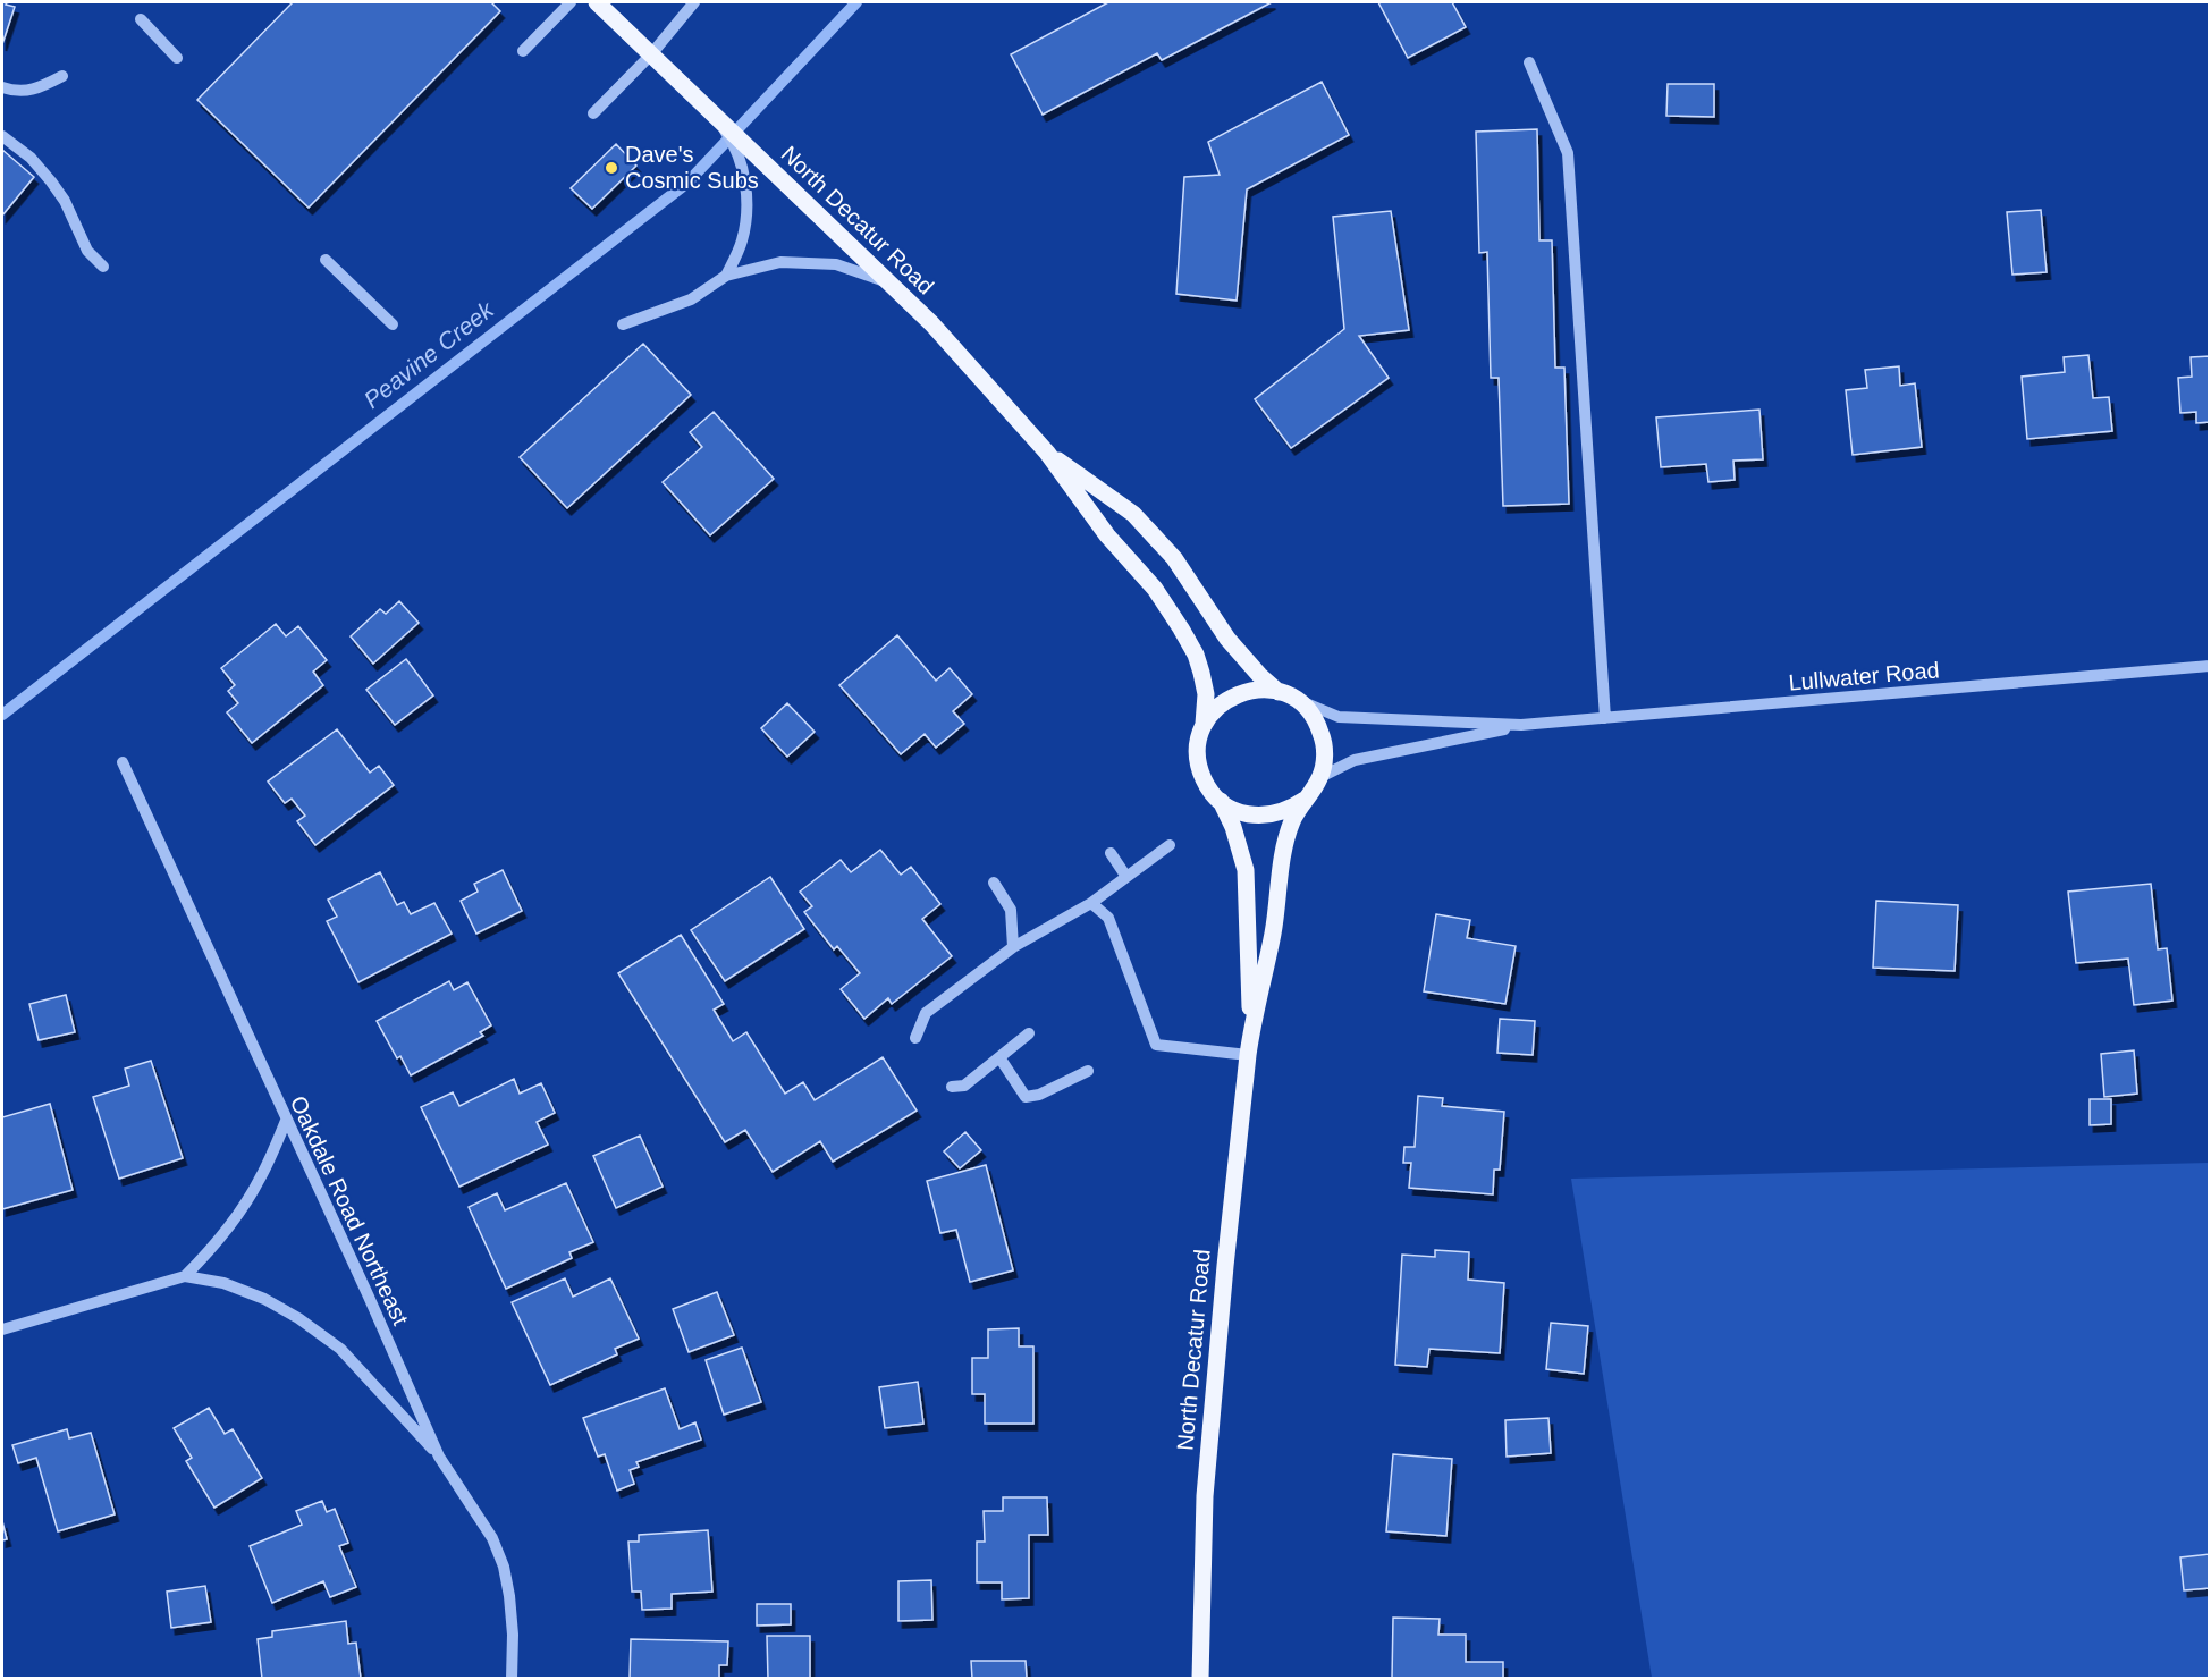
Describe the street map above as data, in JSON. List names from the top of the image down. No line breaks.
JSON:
{"streets":{"main road":["North Decatur Road"],"street":["Lullwater Road","Oakdale Road Northeast"]},"crossings":[["North Decatur Road","Lullwater Road"]],"water":["Peavine Creek"],"places":["Dave's Cosmic Subs"]}
